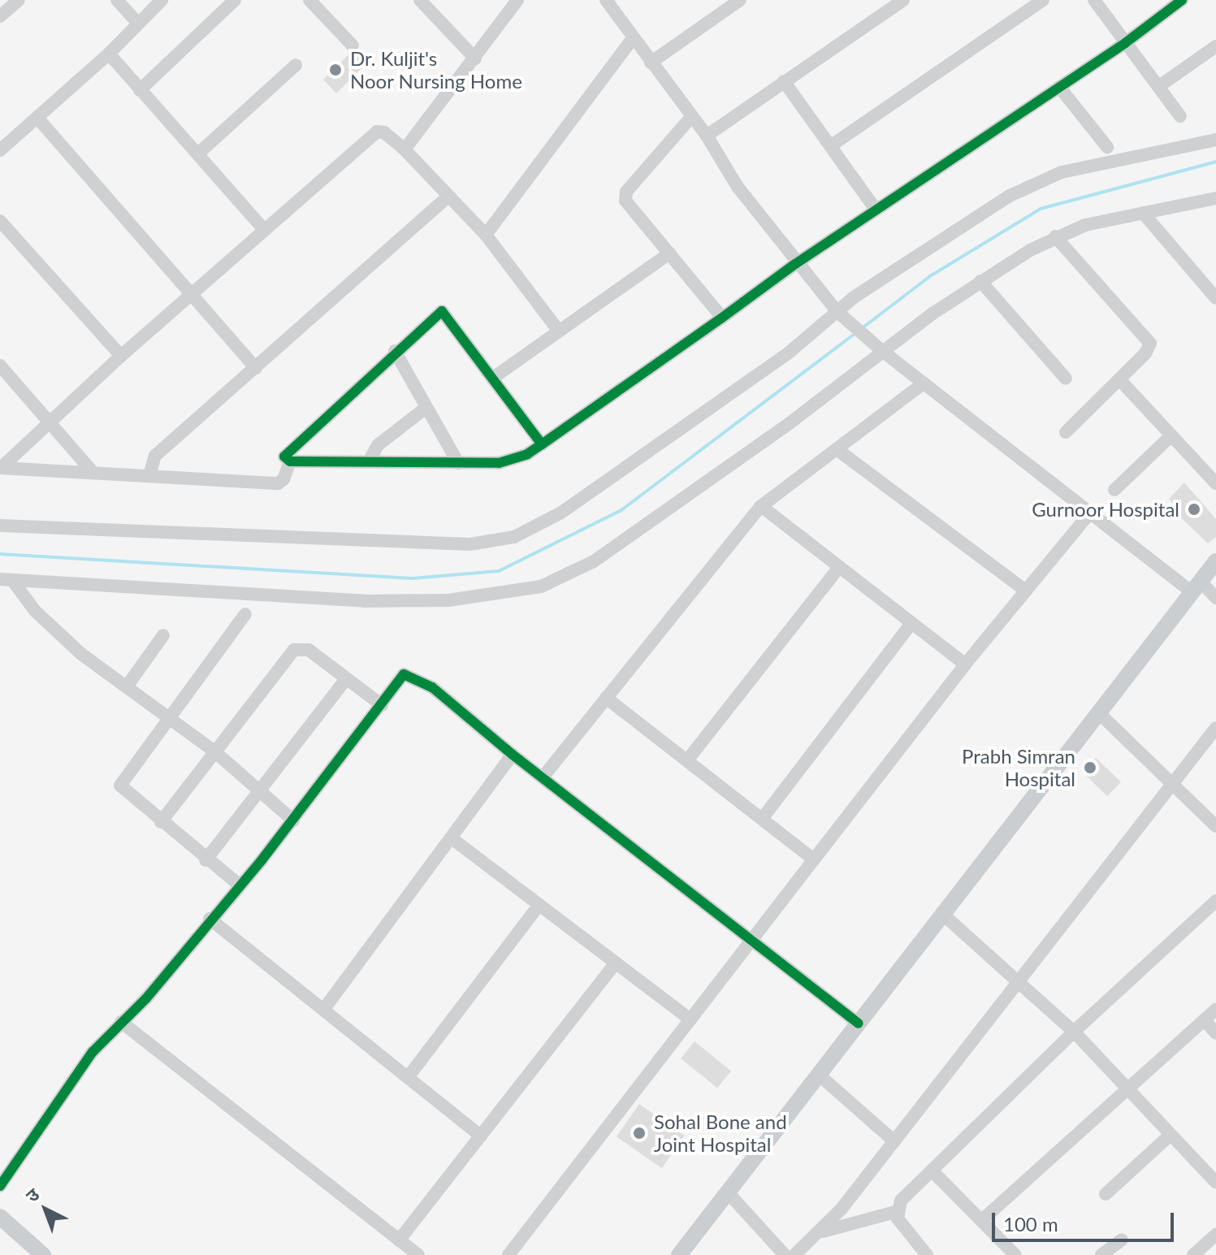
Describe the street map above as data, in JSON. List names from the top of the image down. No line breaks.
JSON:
{"places":["Dr. Kuljit's Noor Nursing Home","Gurnoor Hospital","Prabh Simran Hospital","Sohal Bone and Joint Hospital"],"scale_bar":"100 m","north":"top left"}
